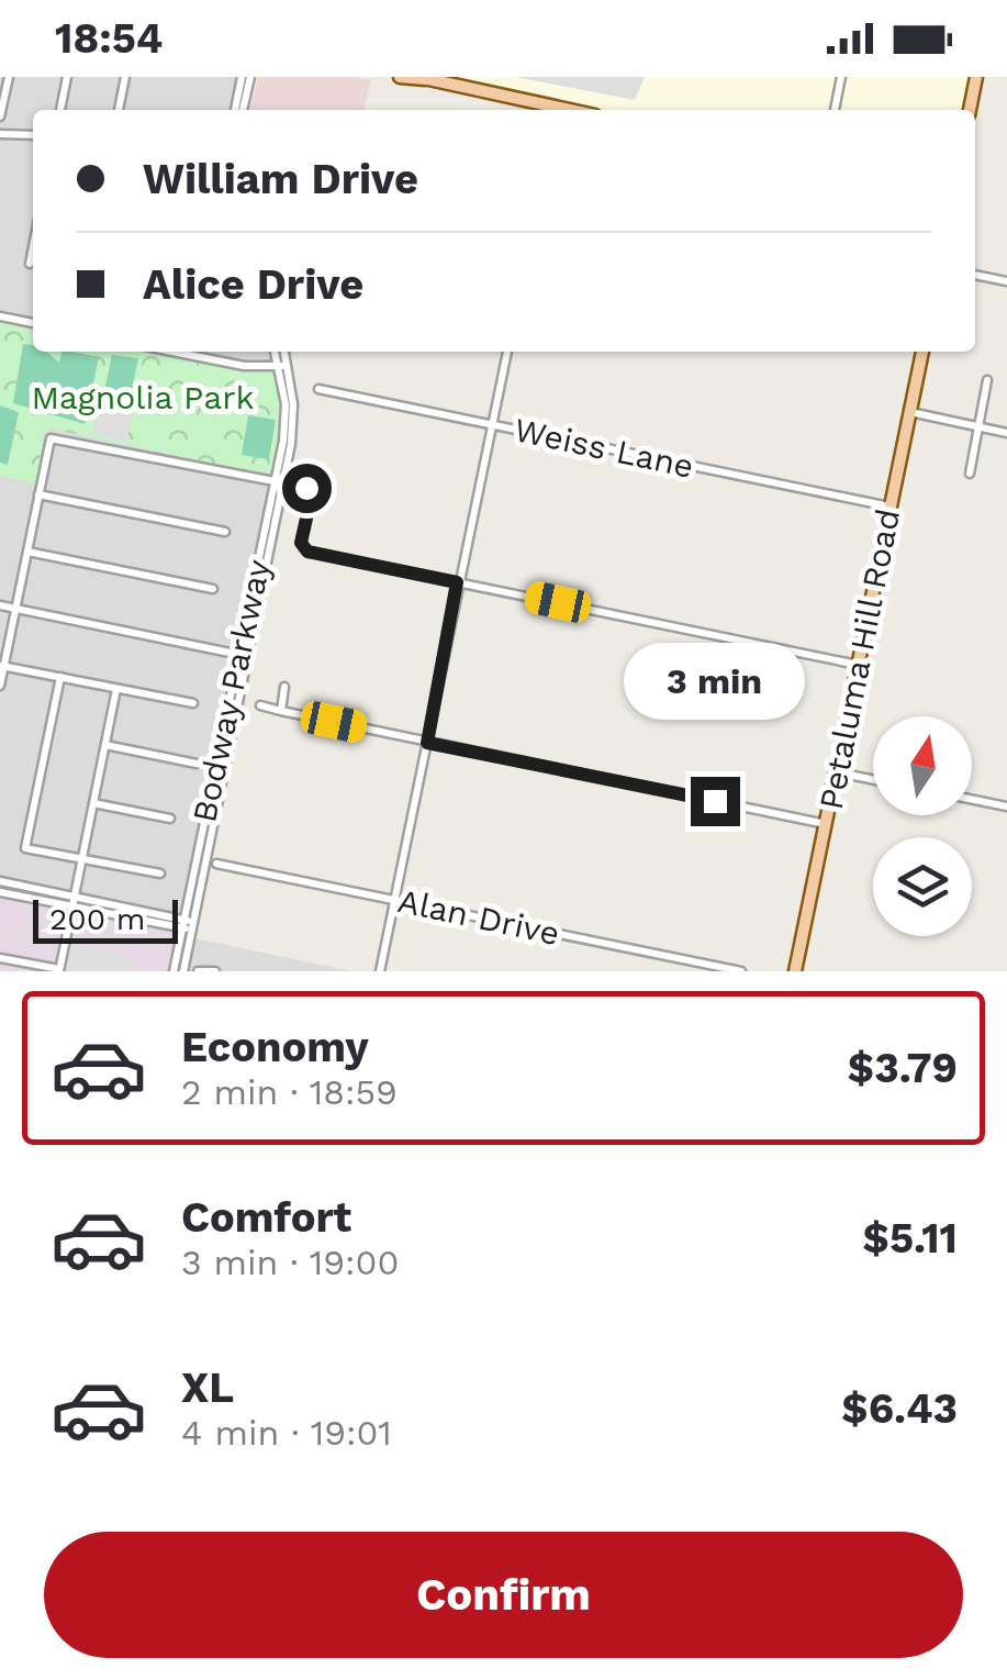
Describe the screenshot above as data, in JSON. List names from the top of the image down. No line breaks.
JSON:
{"streets":{"main road":["Petaluma Hill Road"],"street":["Weiss Lane","Bodway Parkway","Alan Drive"]},"crossings":[["Weiss Lane","Petaluma Hill Road"]],"parks":["Magnolia Park"],"scale_bar":"200 m","north":"top","page":{"status":"18:54","banner":["William Drive","Alice Drive"],"bubble":"3 min","scale":"200 m","list":[{"name":"Economy","note":"2 min · 18:59","value":"$3.79"},{"name":"Comfort","note":"3 min · 19:00","value":"$5.11"},{"name":"XL","note":"4 min · 19:01","value":"$6.43"}],"buttons":"Confirm"}}
